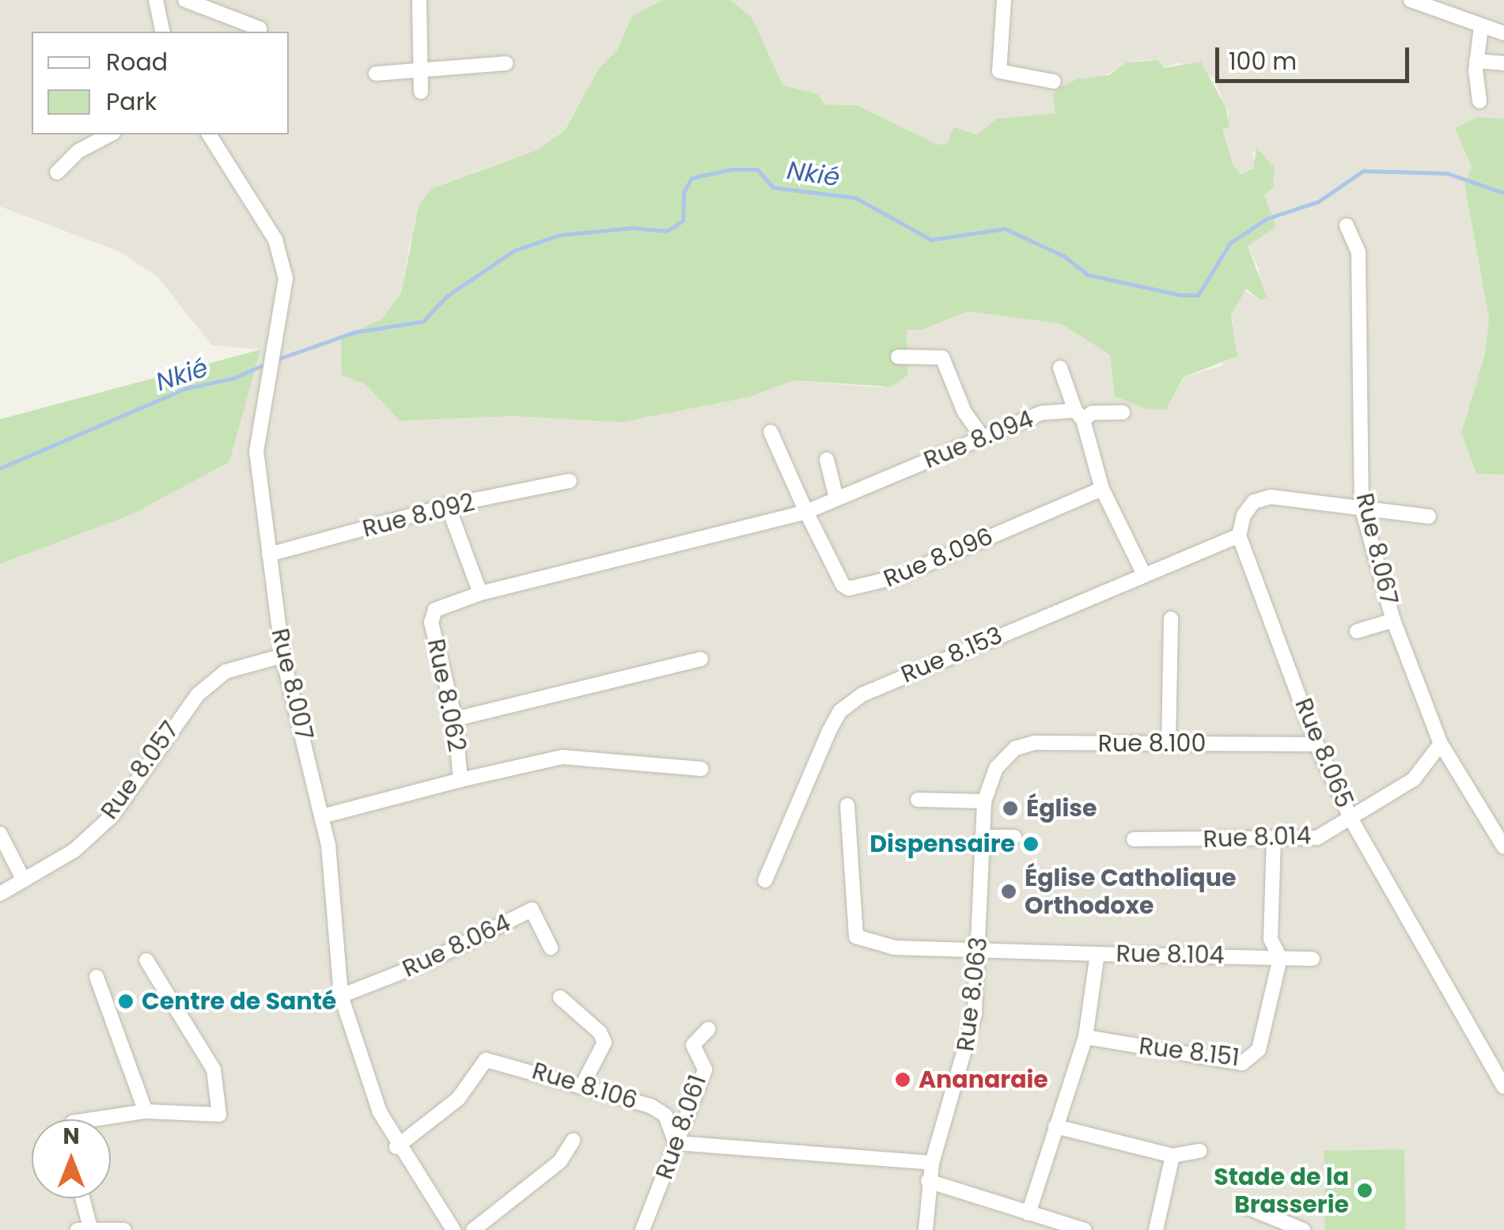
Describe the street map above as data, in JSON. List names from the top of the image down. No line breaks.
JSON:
{"streets":{"street":["Rue 8.094","Rue 8.092","Rue 8.067","Rue 8.096","Rue 8.153","Rue 8.007","Rue 8.062","Rue 8.100","Rue 8.065","Rue 8.057","Rue 8.014","Rue 8.064","Rue 8.104","Rue 8.063","Rue 8.151","Rue 8.106","Rue 8.061"]},"crossings":[["Rue 8.094","Rue 8.096"],["Rue 8.094","Rue 8.062"],["Rue 8.092","Rue 8.007"],["Rue 8.067","Rue 8.014"],["Rue 8.153","Rue 8.065"],["Rue 8.007","Rue 8.062"],["Rue 8.007","Rue 8.057"],["Rue 8.007","Rue 8.064"],["Rue 8.007","Rue 8.106"],["Rue 8.100","Rue 8.065"],["Rue 8.100","Rue 8.063"],["Rue 8.065","Rue 8.014"],["Rue 8.014","Rue 8.151"],["Rue 8.104","Rue 8.151"],["Rue 8.106","Rue 8.061"]],"water":["Nkié"],"places":["Église","Dispensaire","Église Catholique Orthodoxe","Centre de Santé","Ananaraie","Stade de la Brasserie"],"legend":["Road","Park"],"scale_bar":"100 m","north":"top"}
